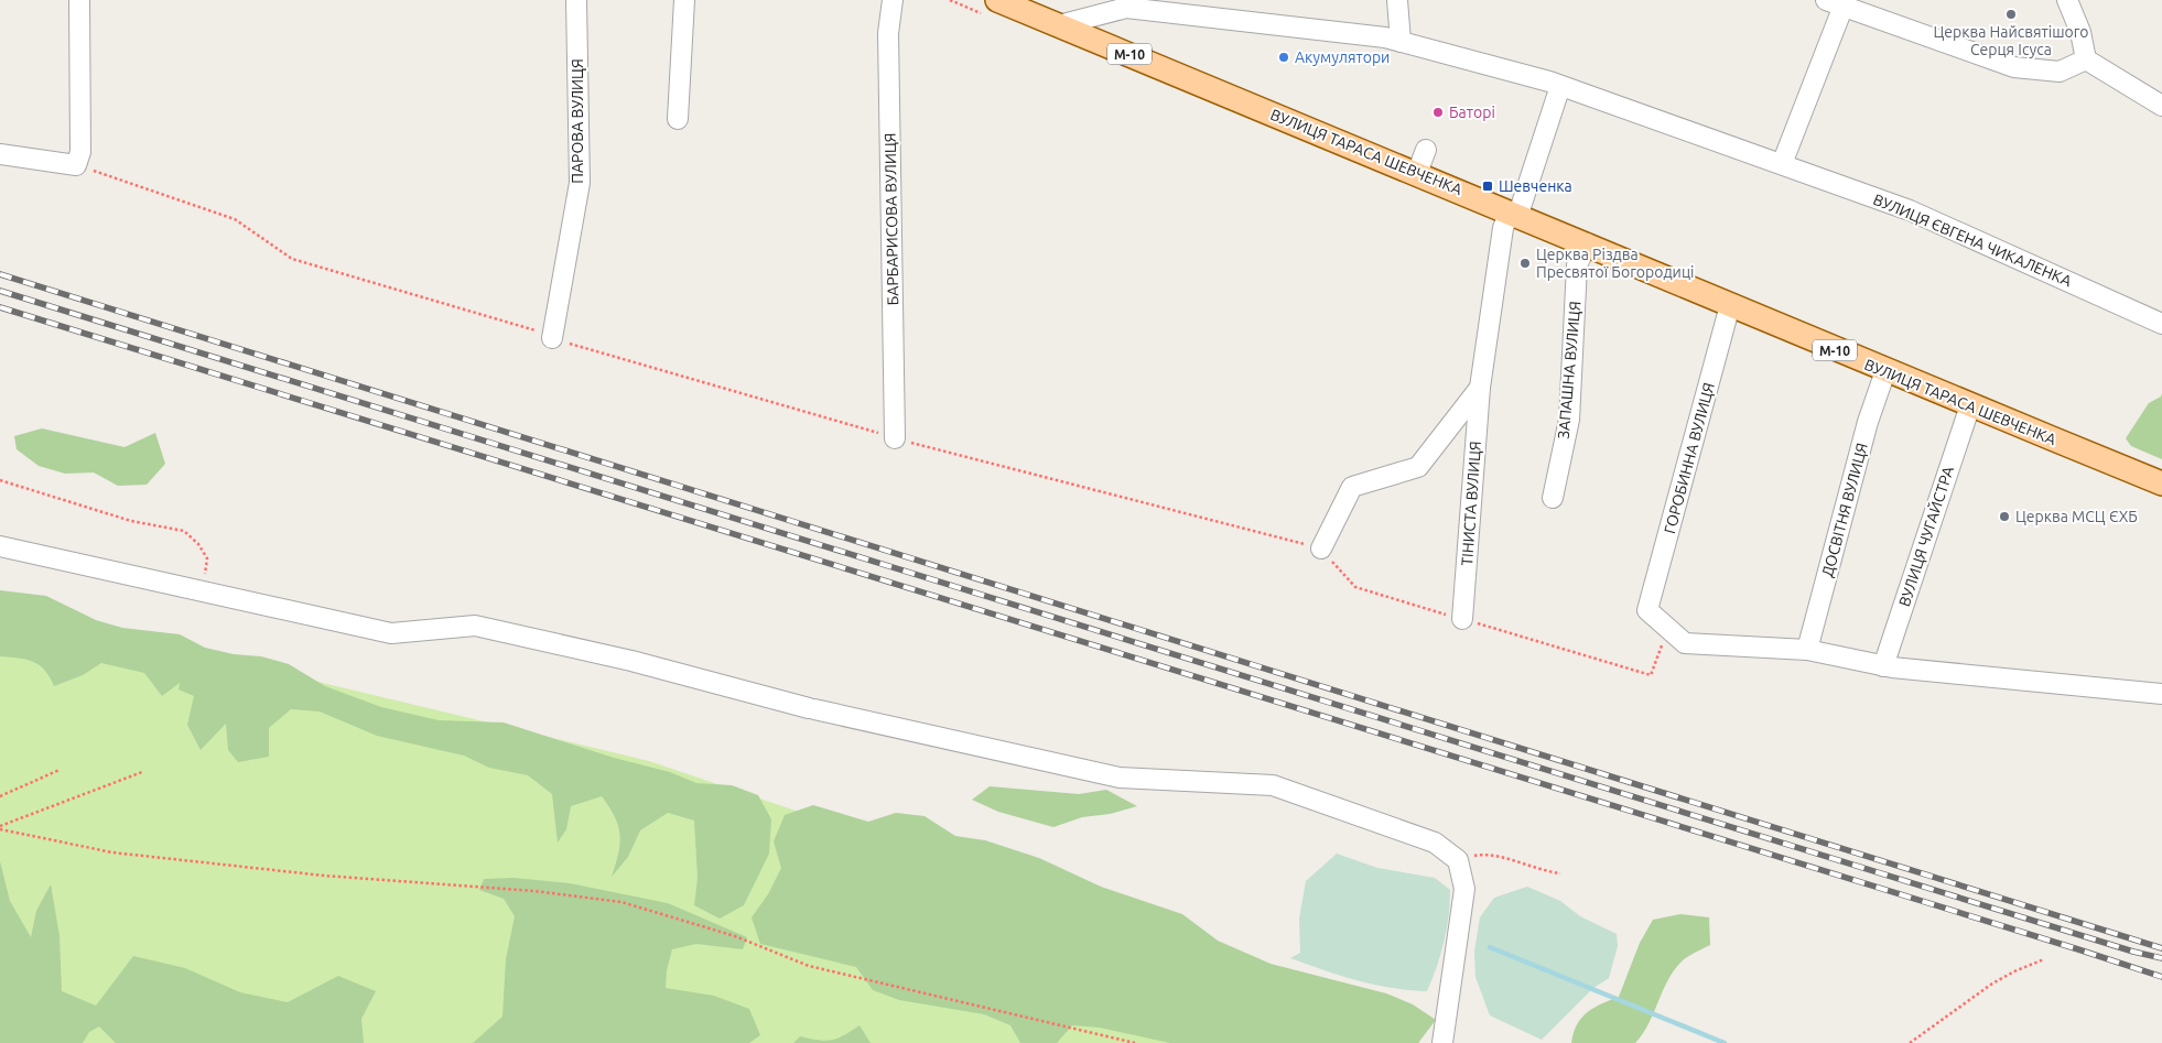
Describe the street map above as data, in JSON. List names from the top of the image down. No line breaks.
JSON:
{"streets":{"main road":["М-10","ВУЛИЦЯ ТАРАСА ШЕВЧЕНКА"],"street":["ПАРОВА ВУЛИЦЯ","БАРБАРИСОВА ВУЛИЦЯ","ВУЛИЦЯ ЄВГЕНА ЧИКАЛЕНКА","ЗАПАШНА ВУЛИЦЯ","ГОРОБИННА ВУЛИЦЯ","ТІНИСТА ВУЛИЦЯ","ДОСВІТНЯ ВУЛИЦЯ","ВУЛИЦЯ ЧУГАЙСТРА"]},"crossings":[["ВУЛИЦЯ ТАРАСА ШЕВЧЕНКА","ВУЛИЦЯ ЄВГЕНА ЧИКАЛЕНКА"],["ВУЛИЦЯ ТАРАСА ШЕВЧЕНКА","ЗАПАШНА ВУЛИЦЯ"],["ВУЛИЦЯ ТАРАСА ШЕВЧЕНКА","ГОРОБИННА ВУЛИЦЯ"],["ВУЛИЦЯ ТАРАСА ШЕВЧЕНКА","ТІНИСТА ВУЛИЦЯ"],["ВУЛИЦЯ ТАРАСА ШЕВЧЕНКА","ДОСВІТНЯ ВУЛИЦЯ"],["ВУЛИЦЯ ТАРАСА ШЕВЧЕНКА","ВУЛИЦЯ ЧУГАЙСТРА"],["ГОРОБИННА ВУЛИЦЯ","ДОСВІТНЯ ВУЛИЦЯ"]],"places":{"other":["Церква Найсвятішого Серця Ісуса","Акумулятори","Баторі","Церква Різдва Пресвятої Богородиці","Церква МСЦ ЄХБ"],"transit":["Шевченка"]}}
